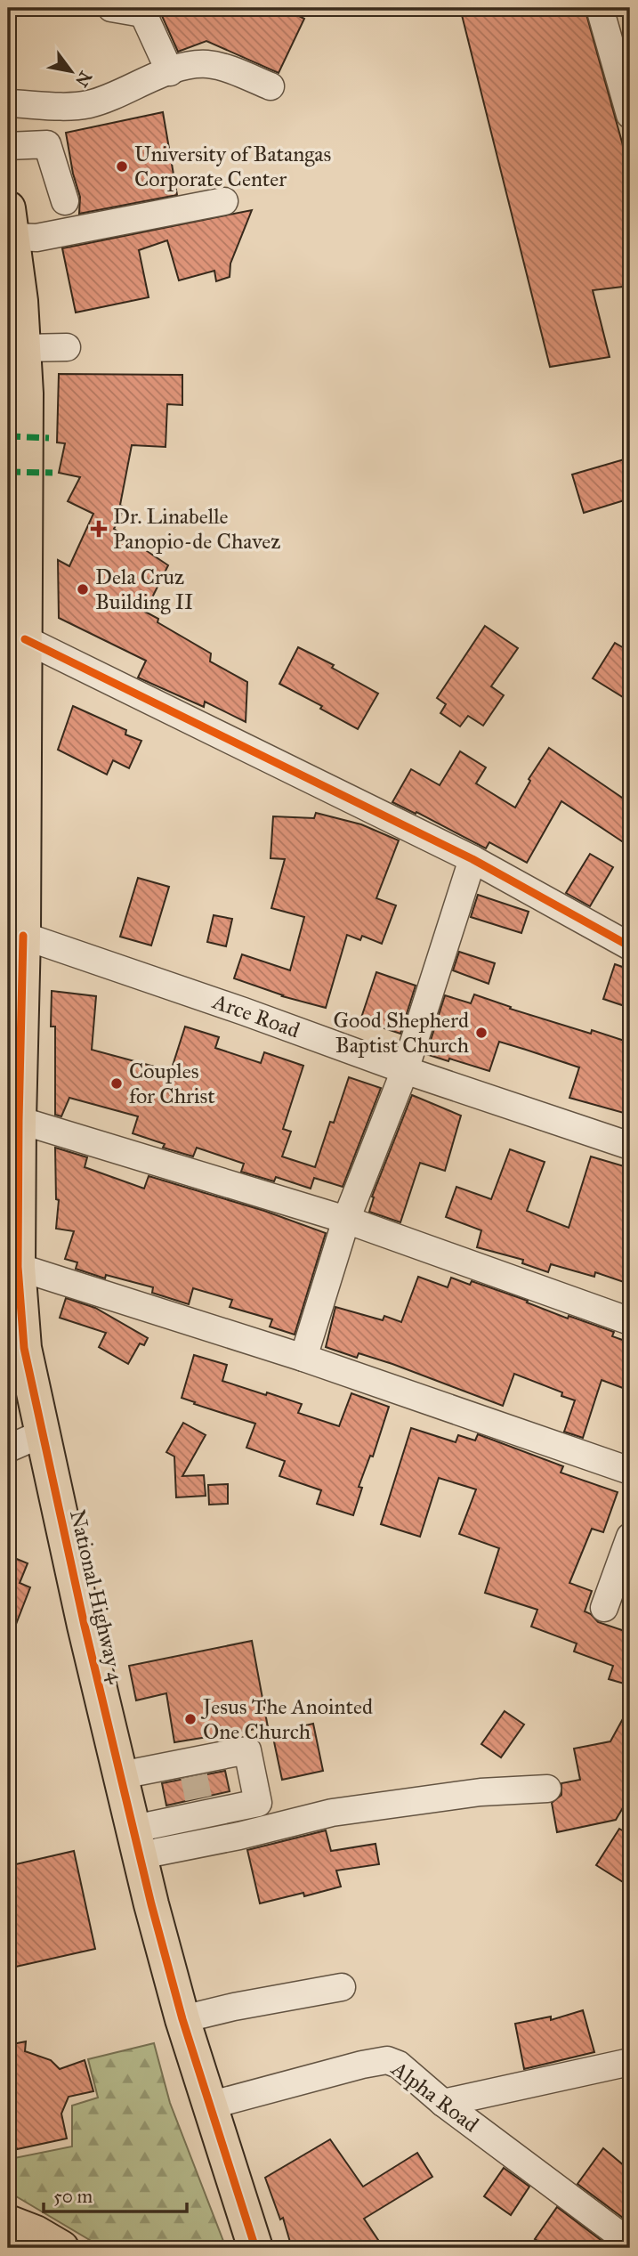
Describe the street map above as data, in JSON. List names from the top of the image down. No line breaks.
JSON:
{"streets":{"main road":["National Highway 4"],"street":["Arce Road","Alpha Road"]},"crossings":[["Arce Road","National Highway 4"],["National Highway 4","Alpha Road"]],"places":{"other":["University of Batangas Corporate Center","Dela Cruz Building II","Good Shepherd Baptist Church","Couples for Christ","Jesus The Anointed One Church"],"health":["Dr. Linabelle Panopio-de Chavez"]},"scale_bar":"50 m","north":"bottom right"}
